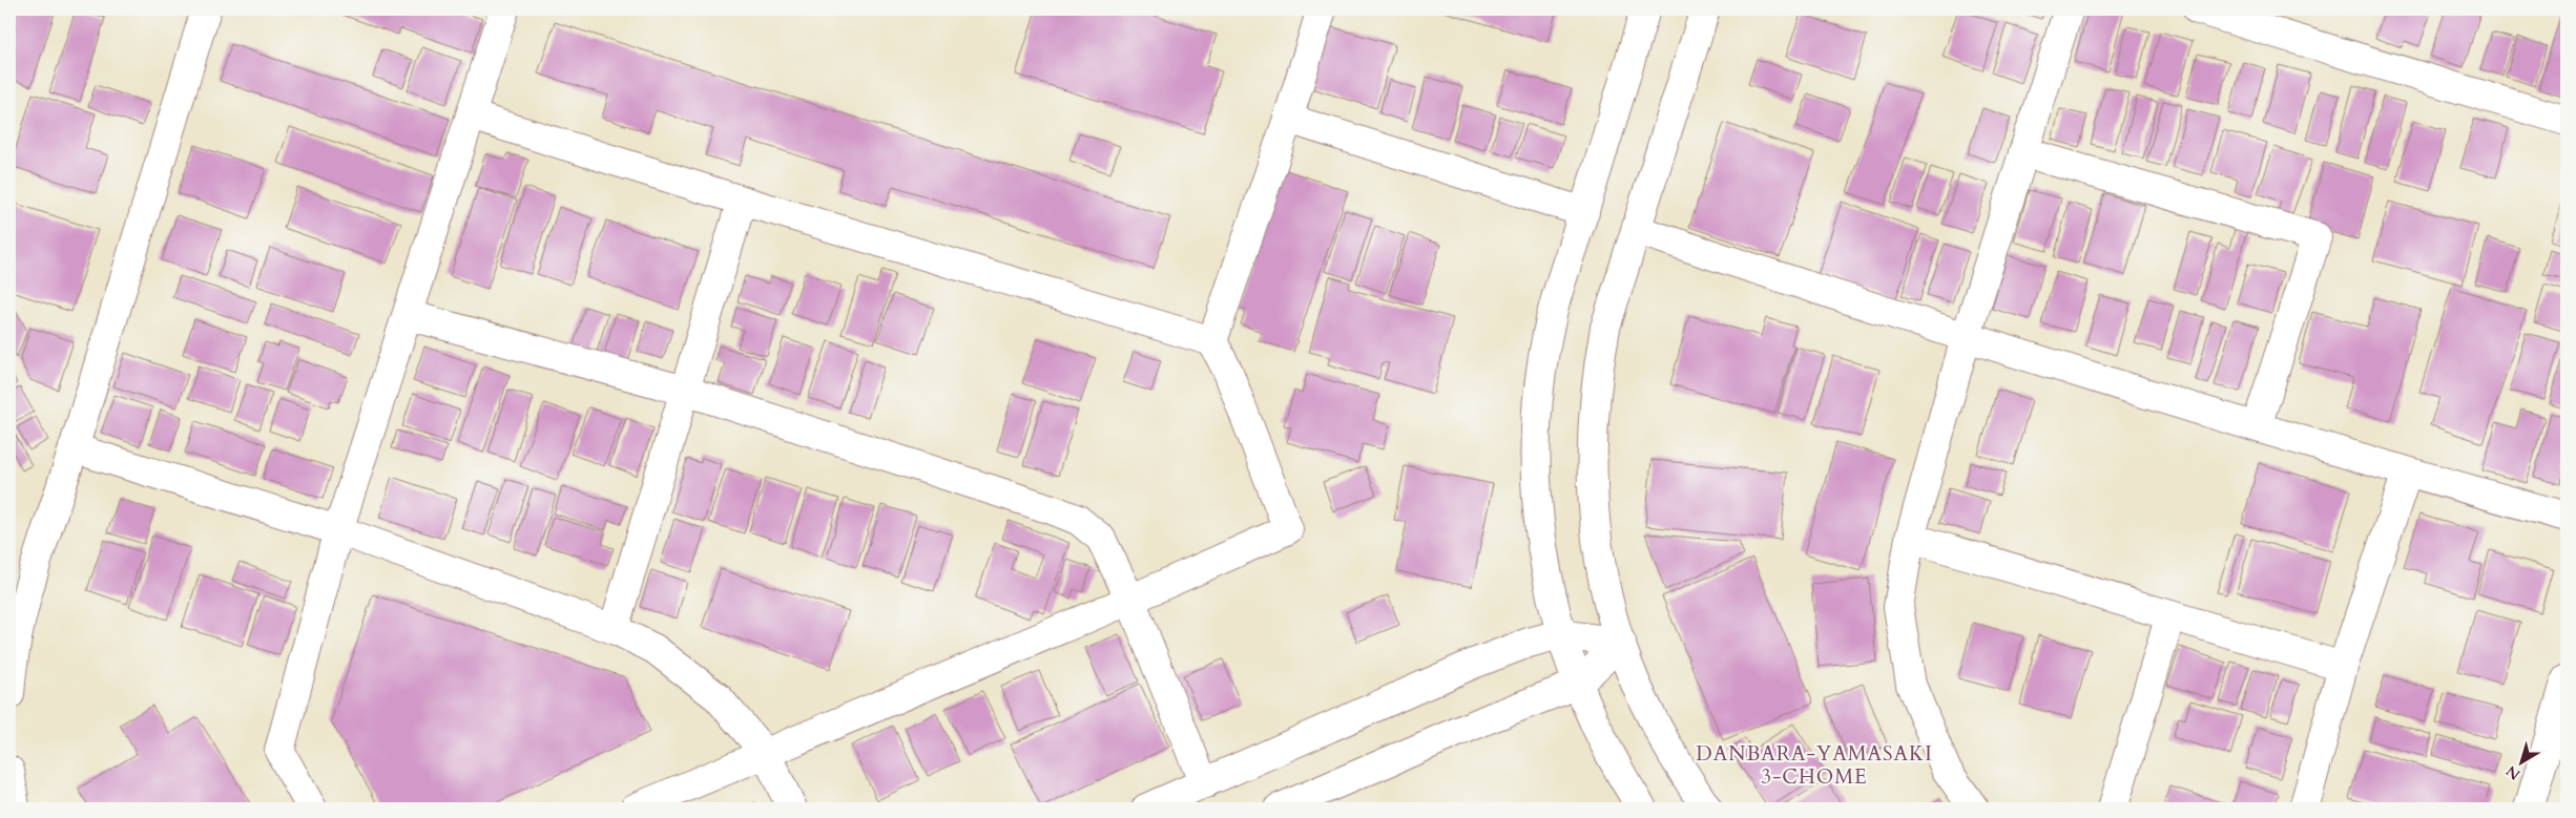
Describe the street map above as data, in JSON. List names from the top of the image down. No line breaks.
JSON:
{"districts":["DANBARA-YAMASAKI 3-CHOME"],"north":"bottom left"}
